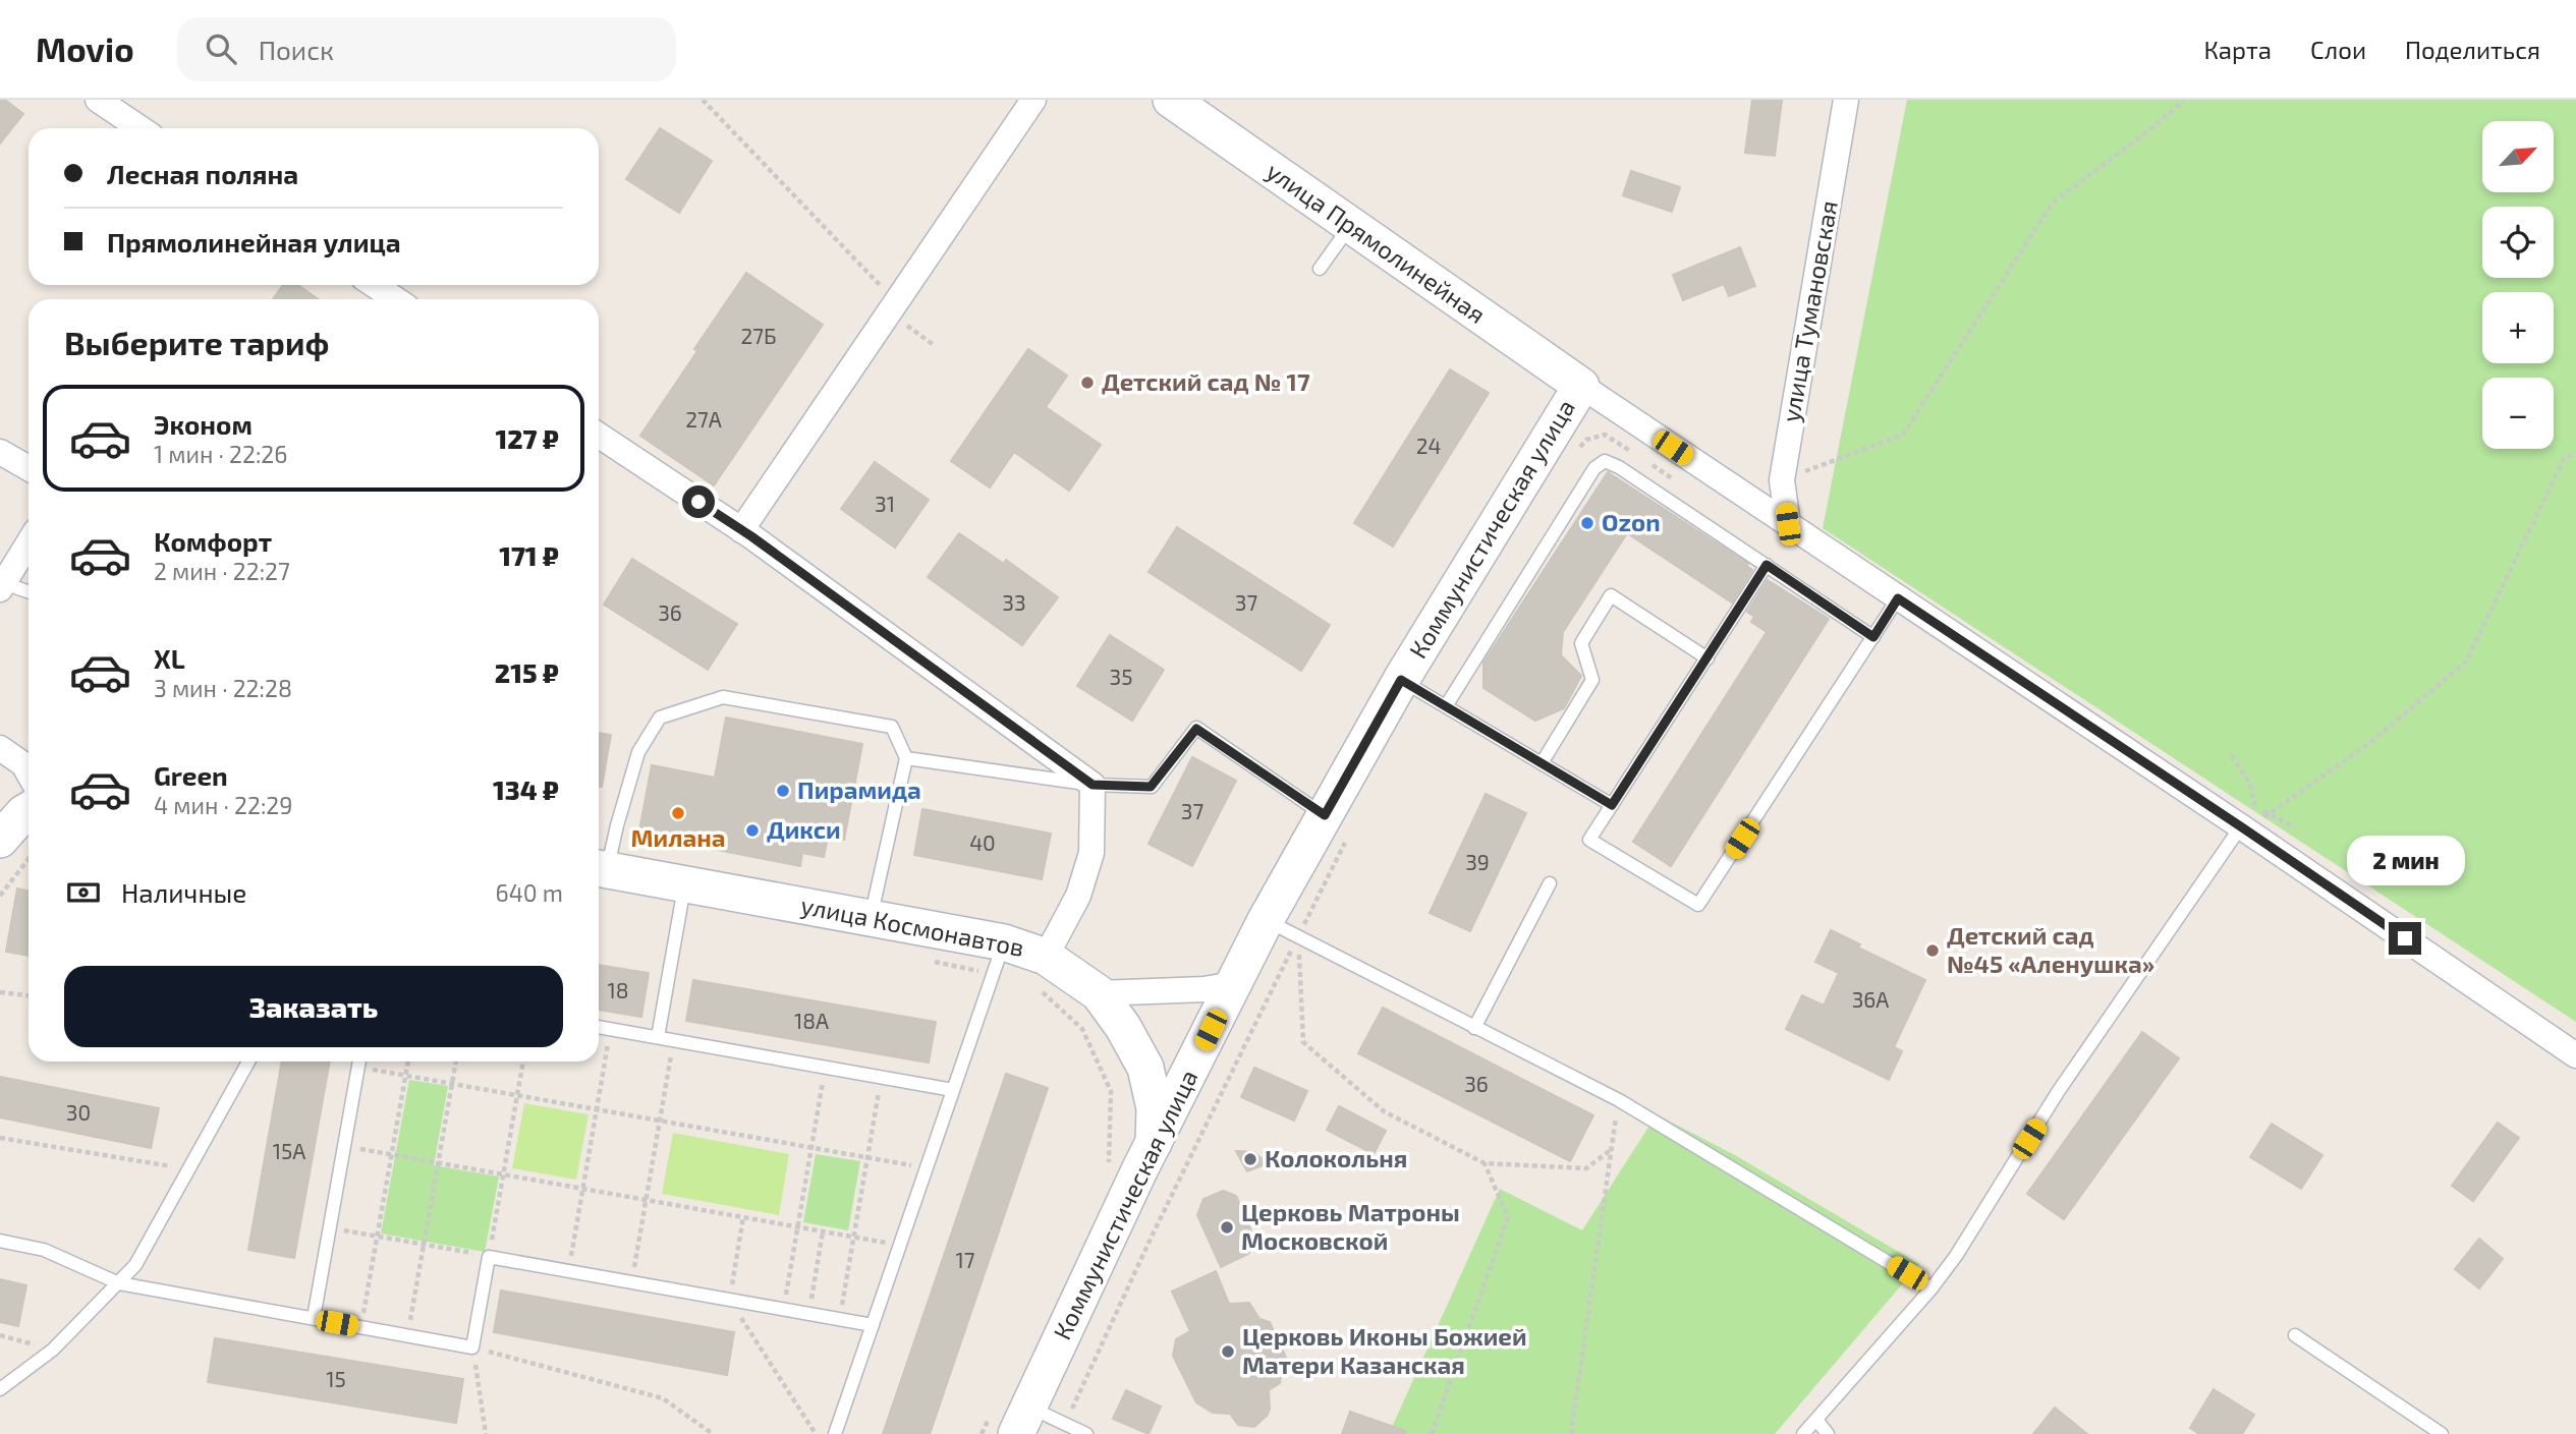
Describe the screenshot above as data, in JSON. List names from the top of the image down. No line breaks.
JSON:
{"streets":{"street":["улица Прямолинейная","улица Тумановская","Коммунистическая улица","улица Космонавтов"]},"crossings":[["улица Прямолинейная","Коммунистическая улица"],["Коммунистическая улица","улица Космонавтов"]],"places":["Детский сад № 17","Ozon","Пирамида","Милана","Дикси","Детский сад №45 «Аленушка»","Колокольня","Церковь Матроны Московской","Церковь Иконы Божией Матери Казанская"],"house_numbers":["27Б","27А","24","31","33","37","36","35","37","40","39","18","36А","18А","36","30","15А","17","15"],"north":"top right","page":{"header":"Movio","search":"Поиск","nav":["Карта","Слои","Поделиться"],"map_buttons":["+","−"],"banner":["Лесная поляна","Прямолинейная улица"],"heading":"Выберите тариф","list":[{"name":"Эконом","note":"1 мин · 22:26","value":"127 ₽"},{"name":"Комфорт","note":"2 мин · 22:27","value":"171 ₽"},{"name":"XL","note":"3 мин · 22:28","value":"215 ₽"},{"name":"Green","note":"4 мин · 22:29","value":"134 ₽"}],"bubble":"2 мин","pay":["Наличные","640 m"],"buttons":"Заказать"}}
